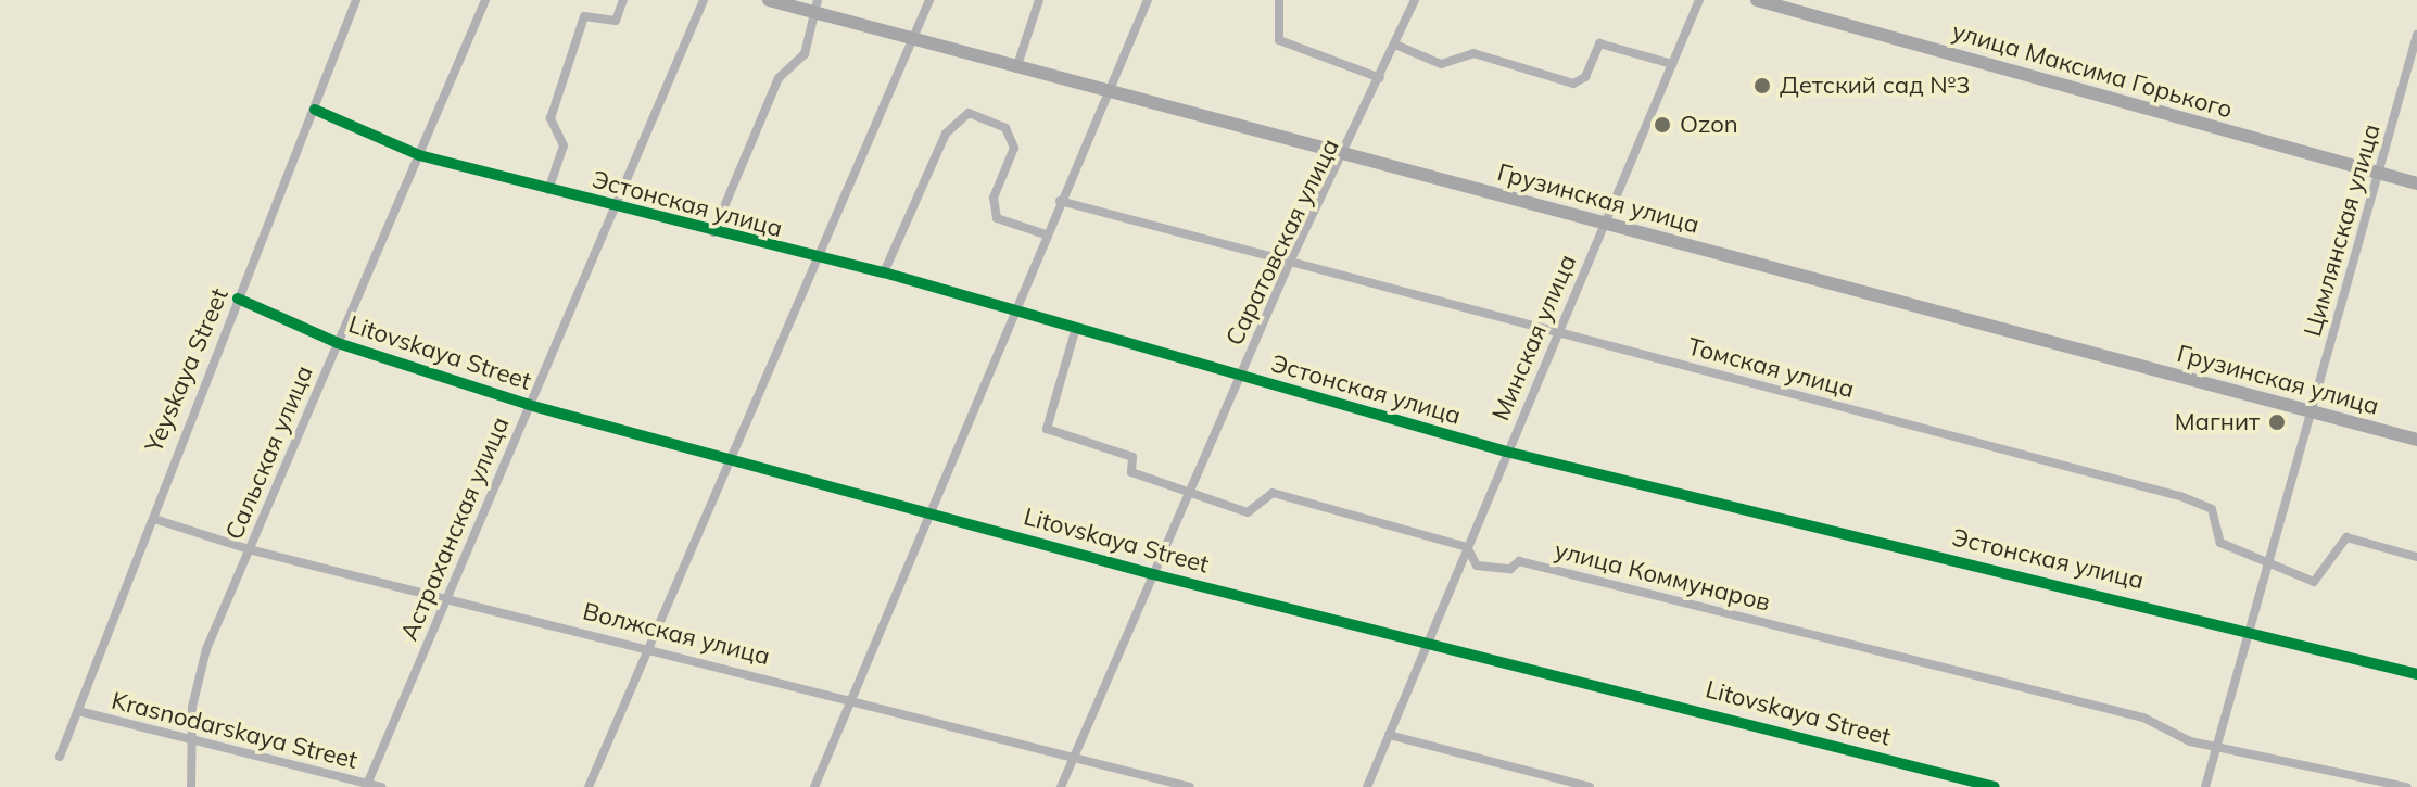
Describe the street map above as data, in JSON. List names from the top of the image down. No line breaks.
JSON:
{"streets":{"main road":["улица Максима Горького","Грузинская улица"],"street":["Эстонская улица","Цимлянская улица","Саратовская улица","Минская улица","Litovskaya Street","Томская улица","Yeyskaya Street","Сальская улица","Астраханская улица","улица Коммунаров","Волжская улица","Krasnodarskaya Street"]},"crossings":[["улица Максима Горького","Цимлянская улица"],["Грузинская улица","Цимлянская улица"],["Грузинская улица","Саратовская улица"],["Грузинская улица","Минская улица"],["Эстонская улица","Цимлянская улица"],["Эстонская улица","Саратовская улица"],["Эстонская улица","Минская улица"],["Эстонская улица","Yeyskaya Street"],["Эстонская улица","Сальская улица"],["Эстонская улица","Астраханская улица"],["Эстонская улица","улица Коммунаров"],["Цимлянская улица","Томская улица"],["Цимлянская улица","улица Коммунаров"],["Саратовская улица","Litovskaya Street"],["Саратовская улица","Томская улица"],["Саратовская улица","улица Коммунаров"],["Саратовская улица","Волжская улица"],["Минская улица","Litovskaya Street"],["Минская улица","Томская улица"],["Минская улица","улица Коммунаров"],["Litovskaya Street","Yeyskaya Street"],["Litovskaya Street","Сальская улица"],["Litovskaya Street","Астраханская улица"],["Yeyskaya Street","Волжская улица"],["Yeyskaya Street","Krasnodarskaya Street"],["Сальская улица","Волжская улица"],["Сальская улица","Krasnodarskaya Street"],["Астраханская улица","Волжская улица"],["Астраханская улица","Krasnodarskaya Street"]],"places":["Детский сад №3","Ozon","Магнит"]}
